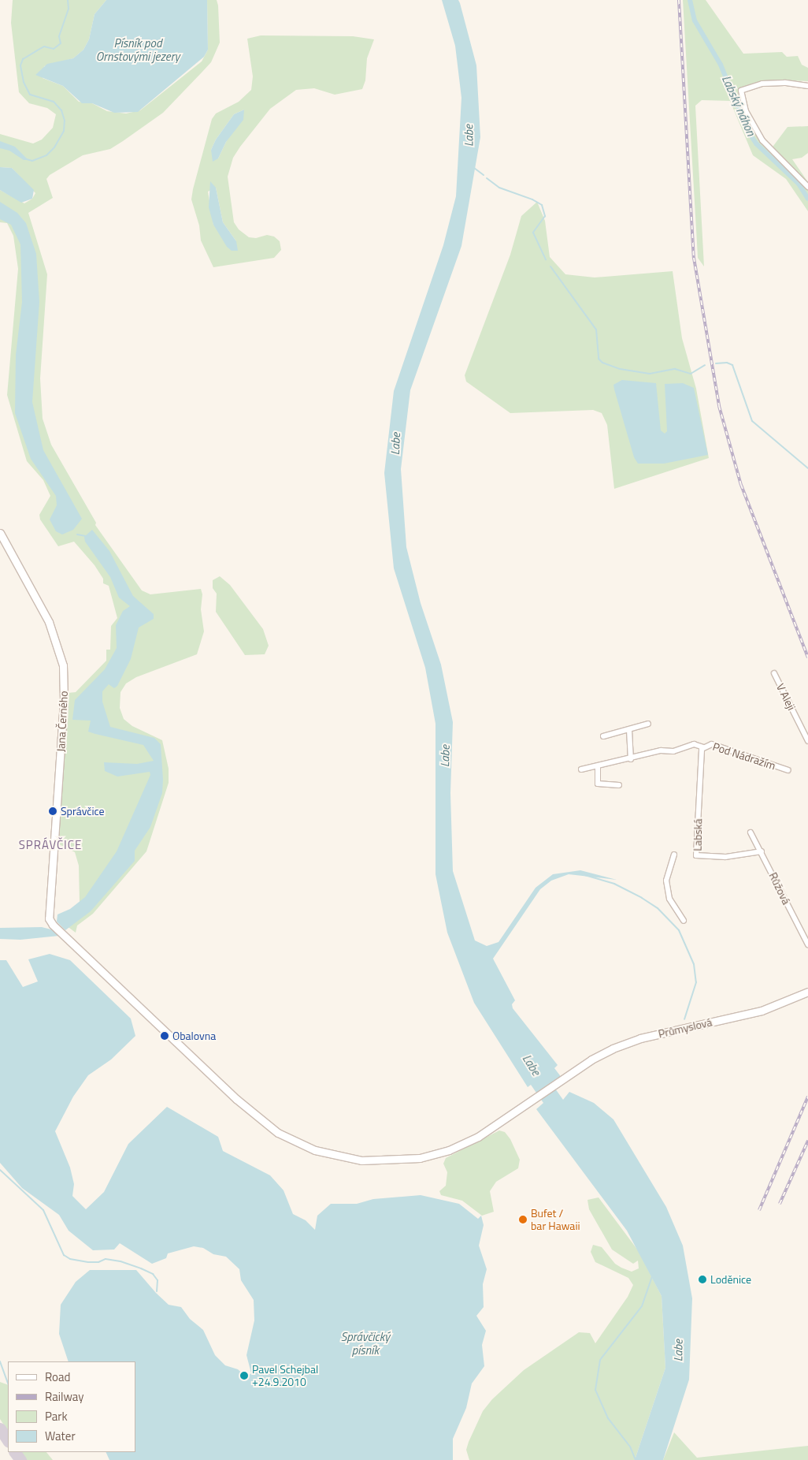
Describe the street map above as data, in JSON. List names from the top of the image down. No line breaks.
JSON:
{"streets":{"street":["V Aleji","Jana Černého","Pod Nádražím","Labská","Růžová","Průmyslová"]},"crossings":[["Jana Černého","Průmyslová"],["Pod Nádražím","Labská"],["Labská","Růžová"]],"districts":["SPRÁVČICE"],"water":["Písník pod Ornstovými jezery","Labský náhon","Labe","Správčický písník"],"places":["Správčice","Obalovna","Bufet / bar Hawaii","Loděnice","Pavel Schejbal +24.9.2010"],"legend":["Road","Railway","Park","Water"]}
